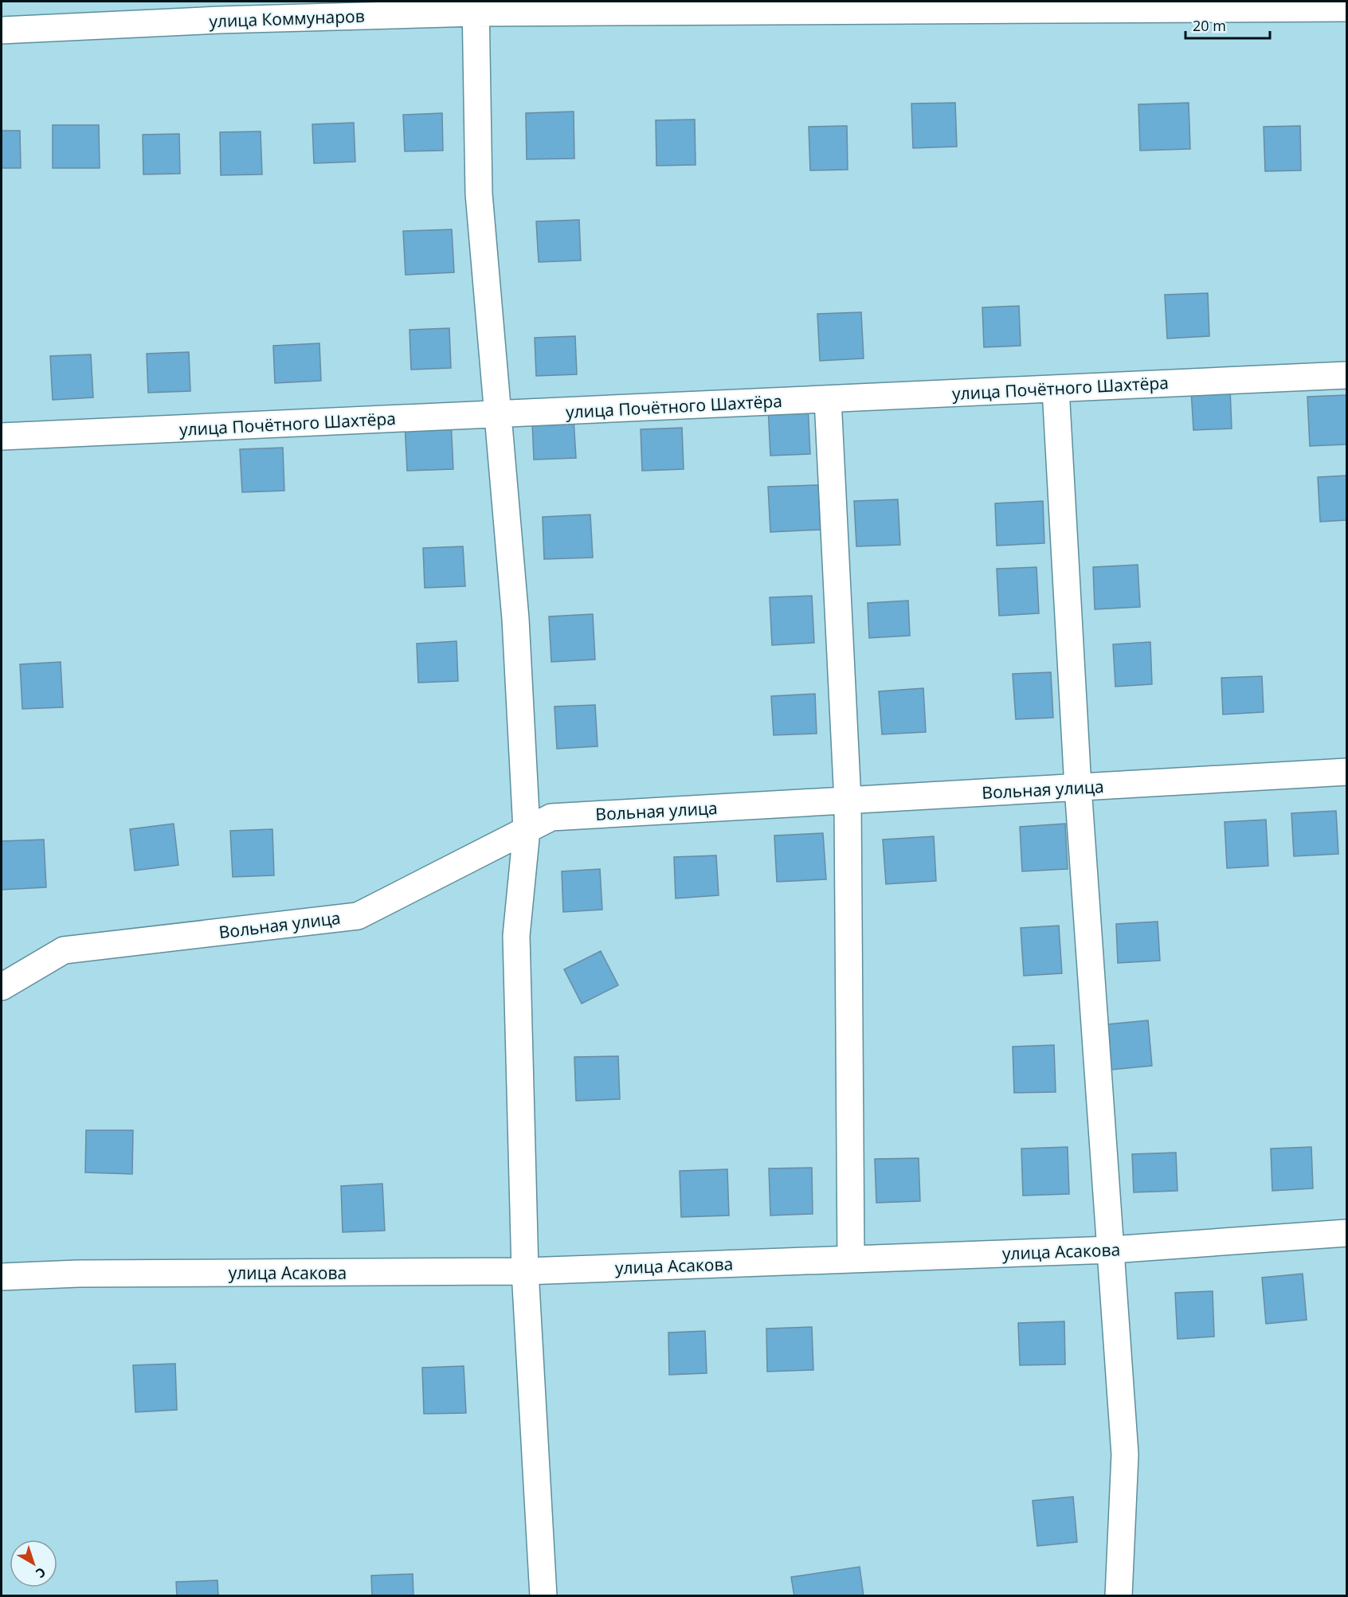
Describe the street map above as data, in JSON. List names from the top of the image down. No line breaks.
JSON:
{"streets":{"street":["улица Коммунаров","улица Почётного Шахтёра","Вольная улица","улица Асакова"]},"scale_bar":"20 m","north":"bottom right"}
